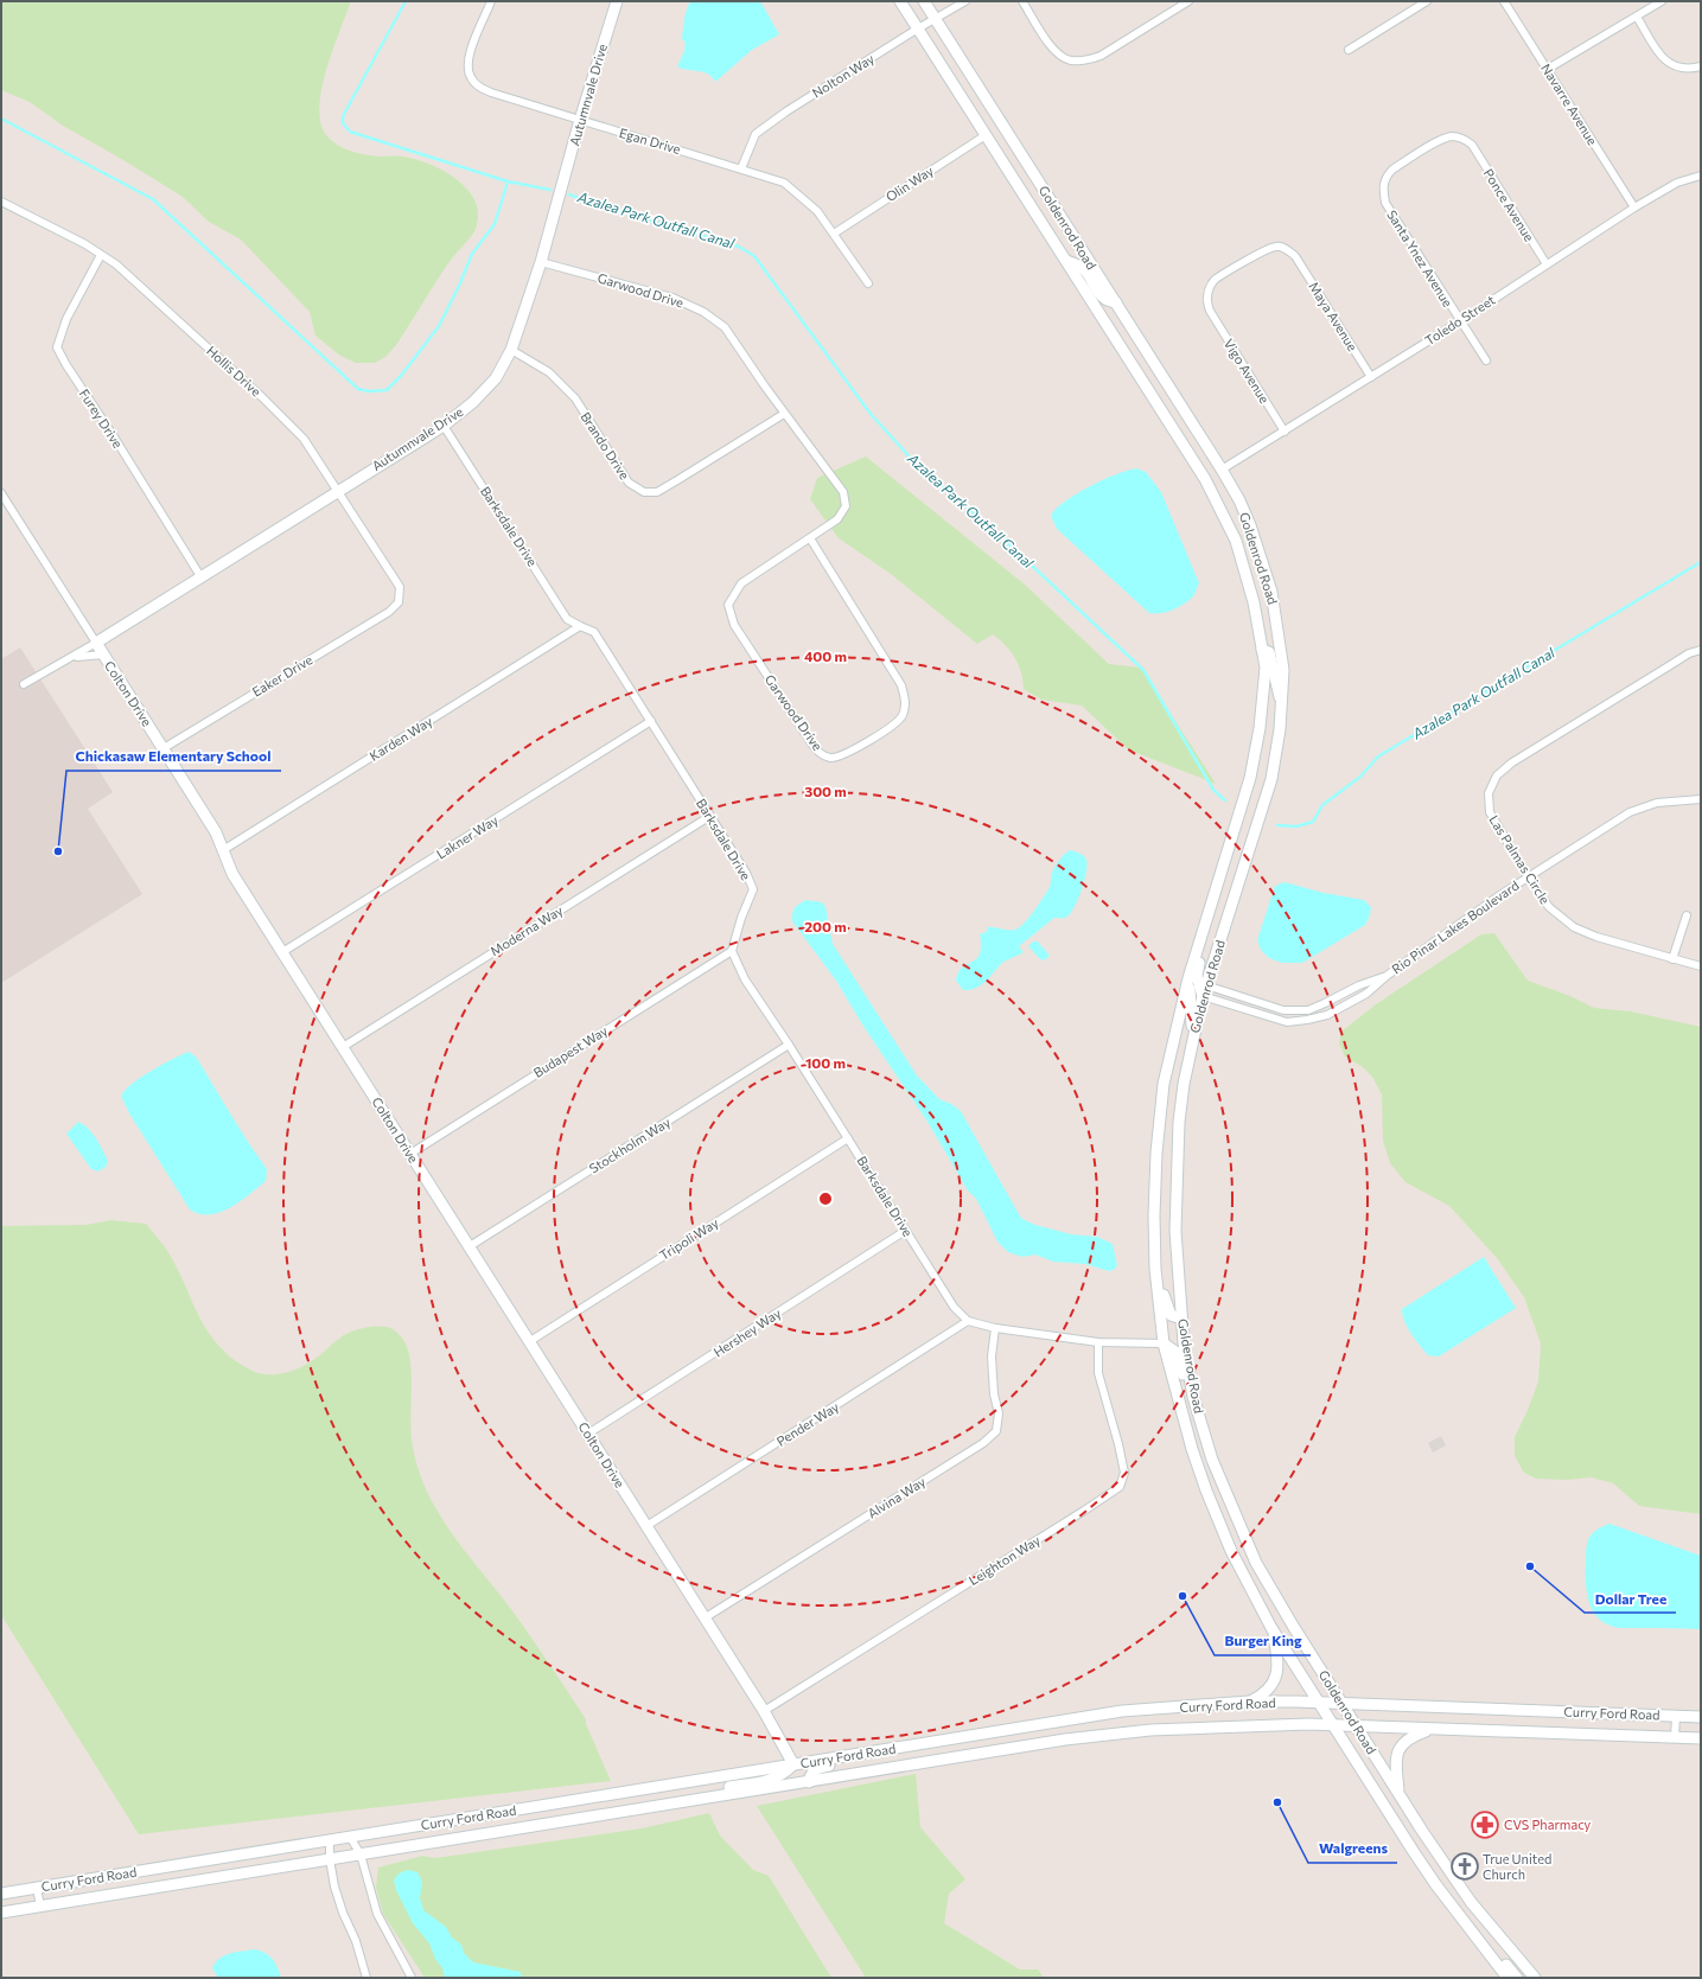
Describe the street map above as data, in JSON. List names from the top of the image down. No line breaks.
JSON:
{"streets":{"main road":["Autumnvale Drive","Goldenrod Road","Colton Drive","Curry Ford Road"],"street":["Nolton Way","Navarre Avenue","Egan Drive","Olin Way","Ponce Avenue","Santa Ynez Avenue","Garwood Drive","Maya Avenue","Toledo Street","Hollis Drive","Vigo Avenue","Furey Drive","Brando Drive","Barksdale Drive","Eaker Drive","Karden Way","Lakner Way","Las Palmas Circle","Rio Pinar Lakes Boulevard","Moderna Way","Budapest Way","Stockholm Way","Tripoli Way","Hershey Way","Pender Way","Alvina Way","Leighton Way"]},"crossings":[["Nolton Way","Egan Drive"],["Nolton Way","Goldenrod Road"],["Autumnvale Drive","Egan Drive"],["Autumnvale Drive","Garwood Drive"],["Autumnvale Drive","Hollis Drive"],["Autumnvale Drive","Furey Drive"],["Autumnvale Drive","Brando Drive"],["Autumnvale Drive","Barksdale Drive"],["Autumnvale Drive","Colton Drive"],["Navarre Avenue","Toledo Street"],["Egan Drive","Olin Way"],["Olin Way","Goldenrod Road"],["Ponce Avenue","Santa Ynez Avenue"],["Ponce Avenue","Toledo Street"],["Goldenrod Road","Toledo Street"],["Goldenrod Road","Rio Pinar Lakes Boulevard"],["Goldenrod Road","Curry Ford Road"],["Santa Ynez Avenue","Toledo Street"],["Garwood Drive","Brando Drive"],["Maya Avenue","Toledo Street"],["Maya Avenue","Vigo Avenue"],["Toledo Street","Vigo Avenue"],["Hollis Drive","Furey Drive"],["Hollis Drive","Eaker Drive"],["Barksdale Drive","Karden Way"],["Barksdale Drive","Lakner Way"],["Barksdale Drive","Moderna Way"],["Barksdale Drive","Budapest Way"],["Barksdale Drive","Stockholm Way"],["Barksdale Drive","Tripoli Way"],["Barksdale Drive","Hershey Way"],["Barksdale Drive","Pender Way"],["Eaker Drive","Colton Drive"],["Colton Drive","Karden Way"],["Colton Drive","Lakner Way"],["Colton Drive","Moderna Way"],["Colton Drive","Budapest Way"],["Colton Drive","Stockholm Way"],["Colton Drive","Tripoli Way"],["Colton Drive","Hershey Way"],["Colton Drive","Pender Way"],["Colton Drive","Alvina Way"],["Colton Drive","Leighton Way"],["Colton Drive","Curry Ford Road"],["Las Palmas Circle","Rio Pinar Lakes Boulevard"]],"water":["Azalea Park Outfall Canal"],"places":{"other":["Chickasaw Elementary School","Dollar Tree","Burger King","Walgreens"],"pharmacy":["CVS Pharmacy"],"church":["True United Church"]},"rings":["400 m","300 m","200 m","100 m"]}
